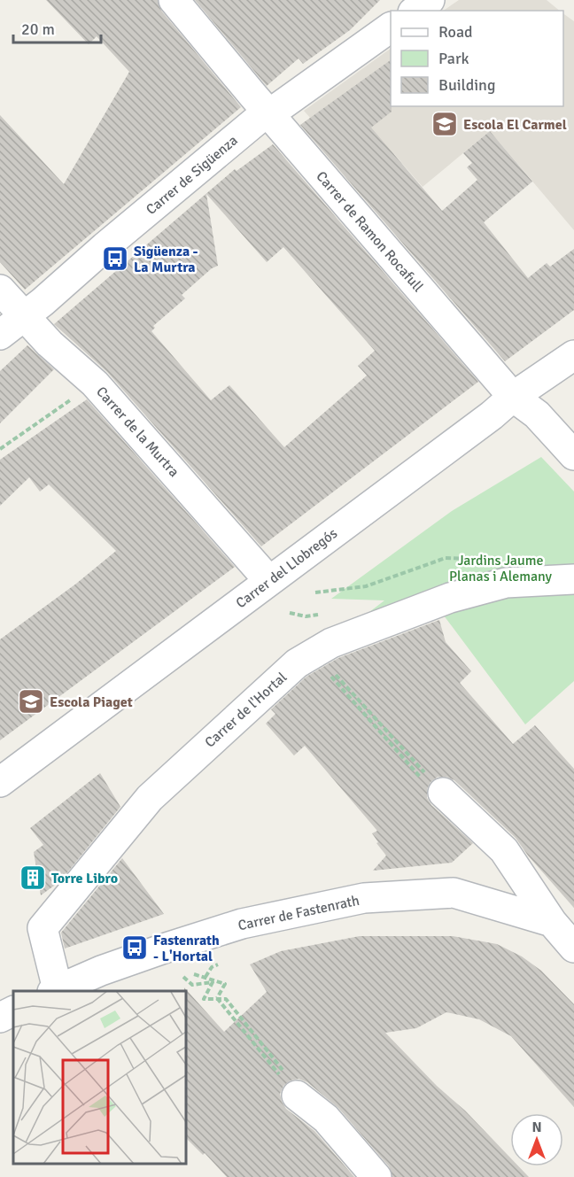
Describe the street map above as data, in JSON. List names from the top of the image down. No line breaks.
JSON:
{"streets":{"street":["Carrer de Sigüenza","Carrer de Ramon Rocafull","Carrer de la Murtra","Carrer del Llobregós","Carrer de l'Hortal","Carrer de Fastenrath"]},"crossings":[["Carrer de Sigüenza","Carrer de Ramon Rocafull"],["Carrer de Sigüenza","Carrer de la Murtra"],["Carrer de Ramon Rocafull","Carrer del Llobregós"],["Carrer de la Murtra","Carrer del Llobregós"],["Carrer de l'Hortal","Carrer de Fastenrath"]],"parks":["Jardins Jaume Planas i Alemany"],"places":{"school or university":["Escola El Carmel","Escola Piaget"],"bus stop":["Sigüenza - La Murtra","Fastenrath - L'Hortal"],"building":["Torre Libro"]},"legend":["Road","Park","Building"],"scale_bar":"20 m","north":"top"}
